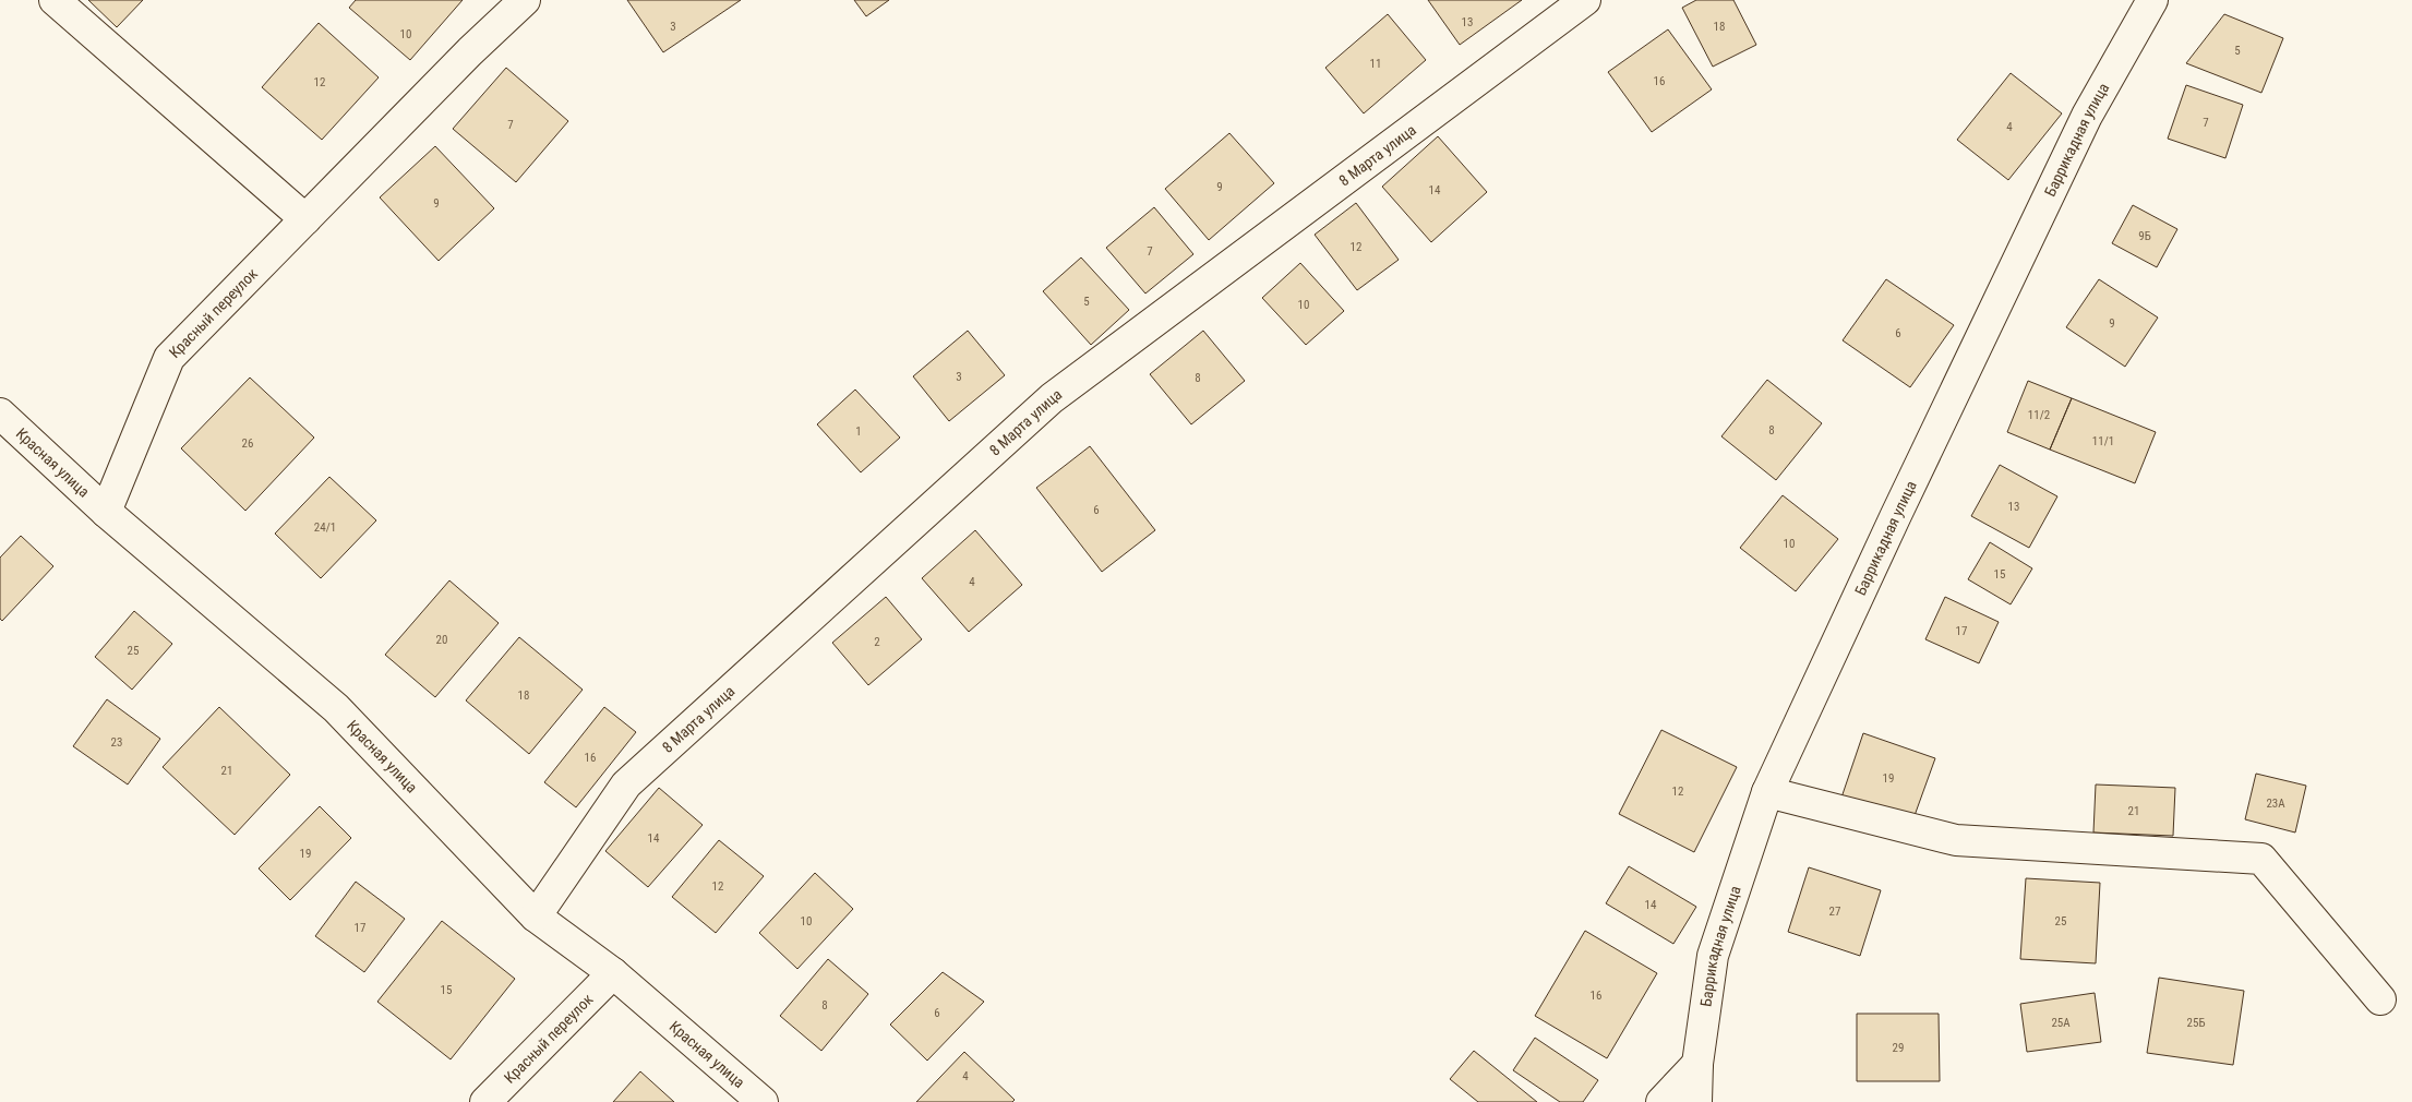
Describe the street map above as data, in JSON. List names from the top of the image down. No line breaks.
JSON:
{"streets":{"street":["Баррикадная улица","8 Марта улица","Красный переулок","Красная улица"]},"crossings":[["8 Марта улица","Красная улица"],["Красный переулок","Красная улица"]],"house_numbers":["13","3","18","10","5","11","16","12","7","7","4","9","14","9","9Б","12","7","5","10","9","6","3","8","11/2","8","1","11/1","26","13","6","24/1","10","15","4","17","20","2","25","18","23","16","21","19","12","23А","21","14","19","12","14","27","10","25","17","15","16","8","6","25А","25Б","29","4"]}
